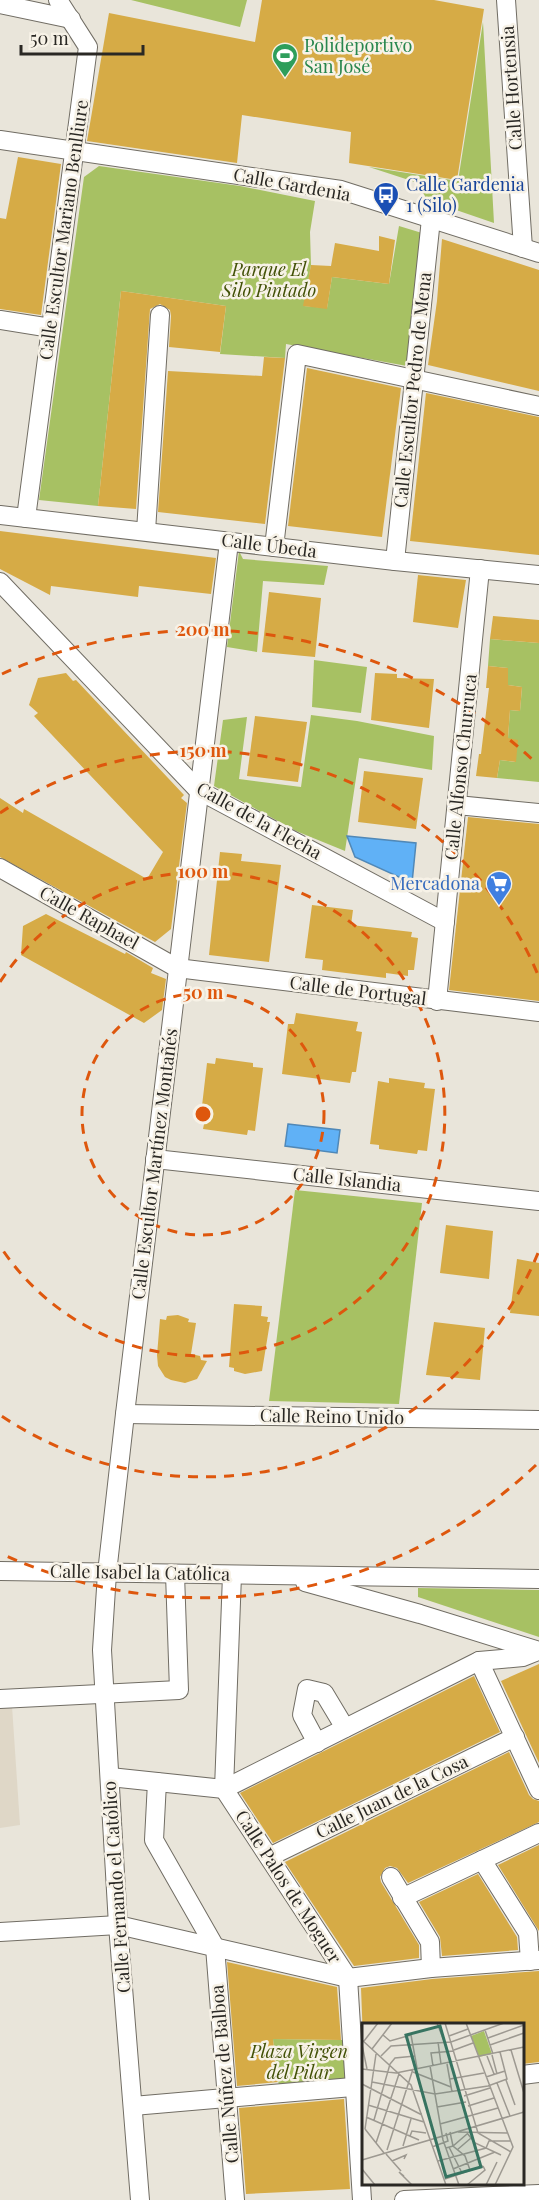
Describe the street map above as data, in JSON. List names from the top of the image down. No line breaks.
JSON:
{"streets":{"street":["Calle Hortensia","Calle Gardenia","Calle Escultor Mariano Benlliure","Calle Escultor Pedro de Mena","Calle Úbeda","Calle Alfonso Churruca","Calle de la Flecha","Calle Raphael","Calle de Portugal","Calle Escultor Martínez Montañés","Calle Islandia","Calle Reino Unido","Calle Isabel la Católica","Calle Juan de la Cosa","Calle Fernando el Católico","Calle Palos de Moguer","Calle Núñez de Balboa"]},"crossings":[["Calle Hortensia","Calle Gardenia"],["Calle Gardenia","Calle Escultor Mariano Benlliure"],["Calle Gardenia","Calle Escultor Pedro de Mena"],["Calle Escultor Mariano Benlliure","Calle Úbeda"],["Calle Escultor Pedro de Mena","Calle Úbeda"],["Calle Úbeda","Calle Alfonso Churruca"],["Calle Úbeda","Calle Escultor Martínez Montañés"],["Calle Alfonso Churruca","Calle de la Flecha"],["Calle Alfonso Churruca","Calle de Portugal"],["Calle de la Flecha","Calle Escultor Martínez Montañés"],["Calle Raphael","Calle de Portugal"],["Calle Raphael","Calle Escultor Martínez Montañés"],["Calle de Portugal","Calle Escultor Martínez Montañés"],["Calle Escultor Martínez Montañés","Calle Islandia"],["Calle Escultor Martínez Montañés","Calle Reino Unido"],["Calle Escultor Martínez Montañés","Calle Isabel la Católica"],["Calle Escultor Martínez Montañés","Calle Fernando el Católico"],["Calle Isabel la Católica","Calle Fernando el Católico"],["Calle Juan de la Cosa","Calle Palos de Moguer"]],"parks":["Parque El Silo Pintado","Plaza Virgen del Pilar"],"places":{"sports":["Polideportivo San José"],"bus stop":["Calle Gardenia 1 (Silo)"],"supermarket":["Mercadona"]},"scale_bar":"50 m","rings":["200 m","150 m","100 m","50 m"]}
